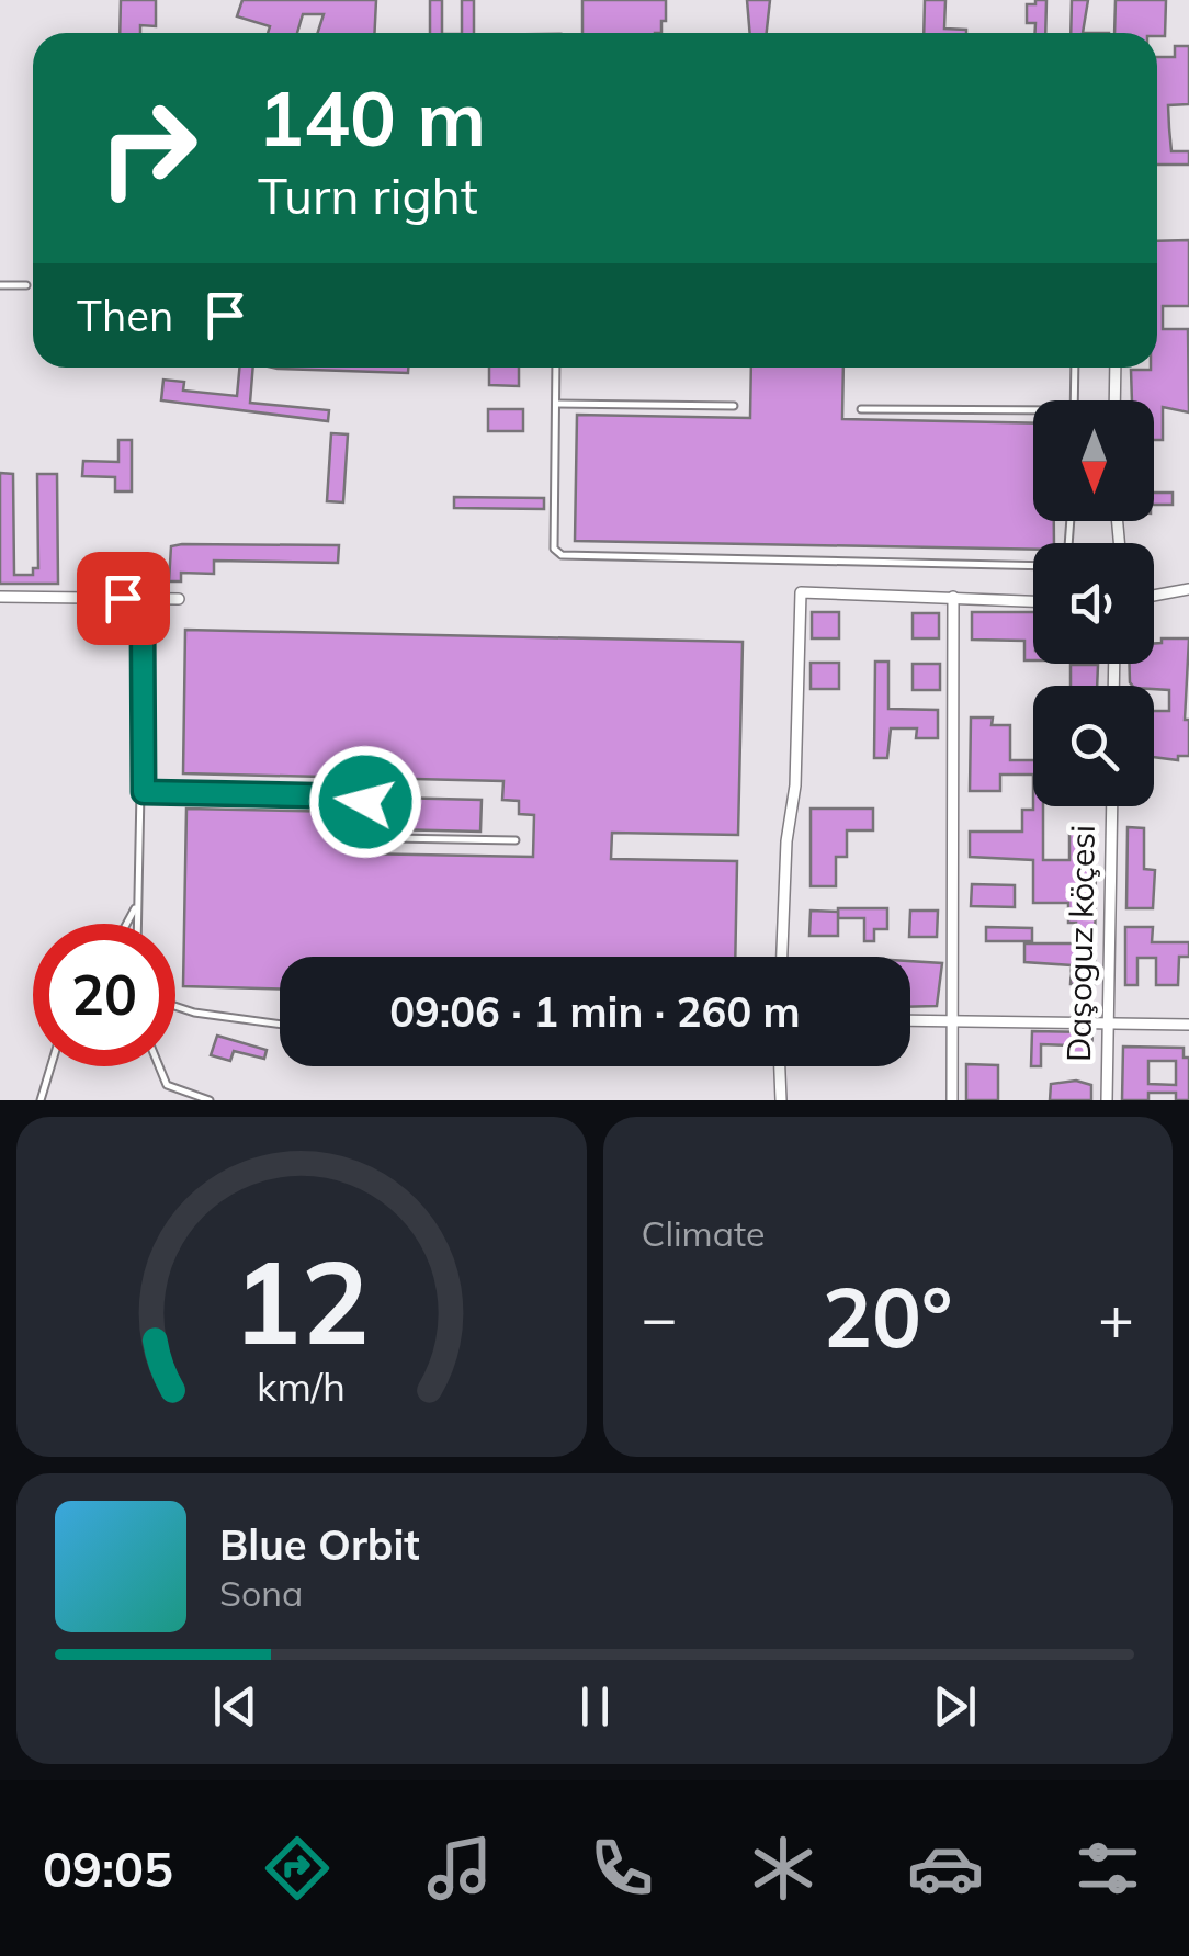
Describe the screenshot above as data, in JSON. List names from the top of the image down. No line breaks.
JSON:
{"streets":{"street":["Daşoguz köçesi"]},"north":"bottom","page":{"turn":["140 m","Turn right"],"then":"Then","limit":"20","trip":"09:06 · 1 min · 260 m","tile":"Climate","heat":["−","20°","+"],"song":["Blue Orbit","Sona"],"tabs":"09:05","gauge":["12","km/h"]}}
